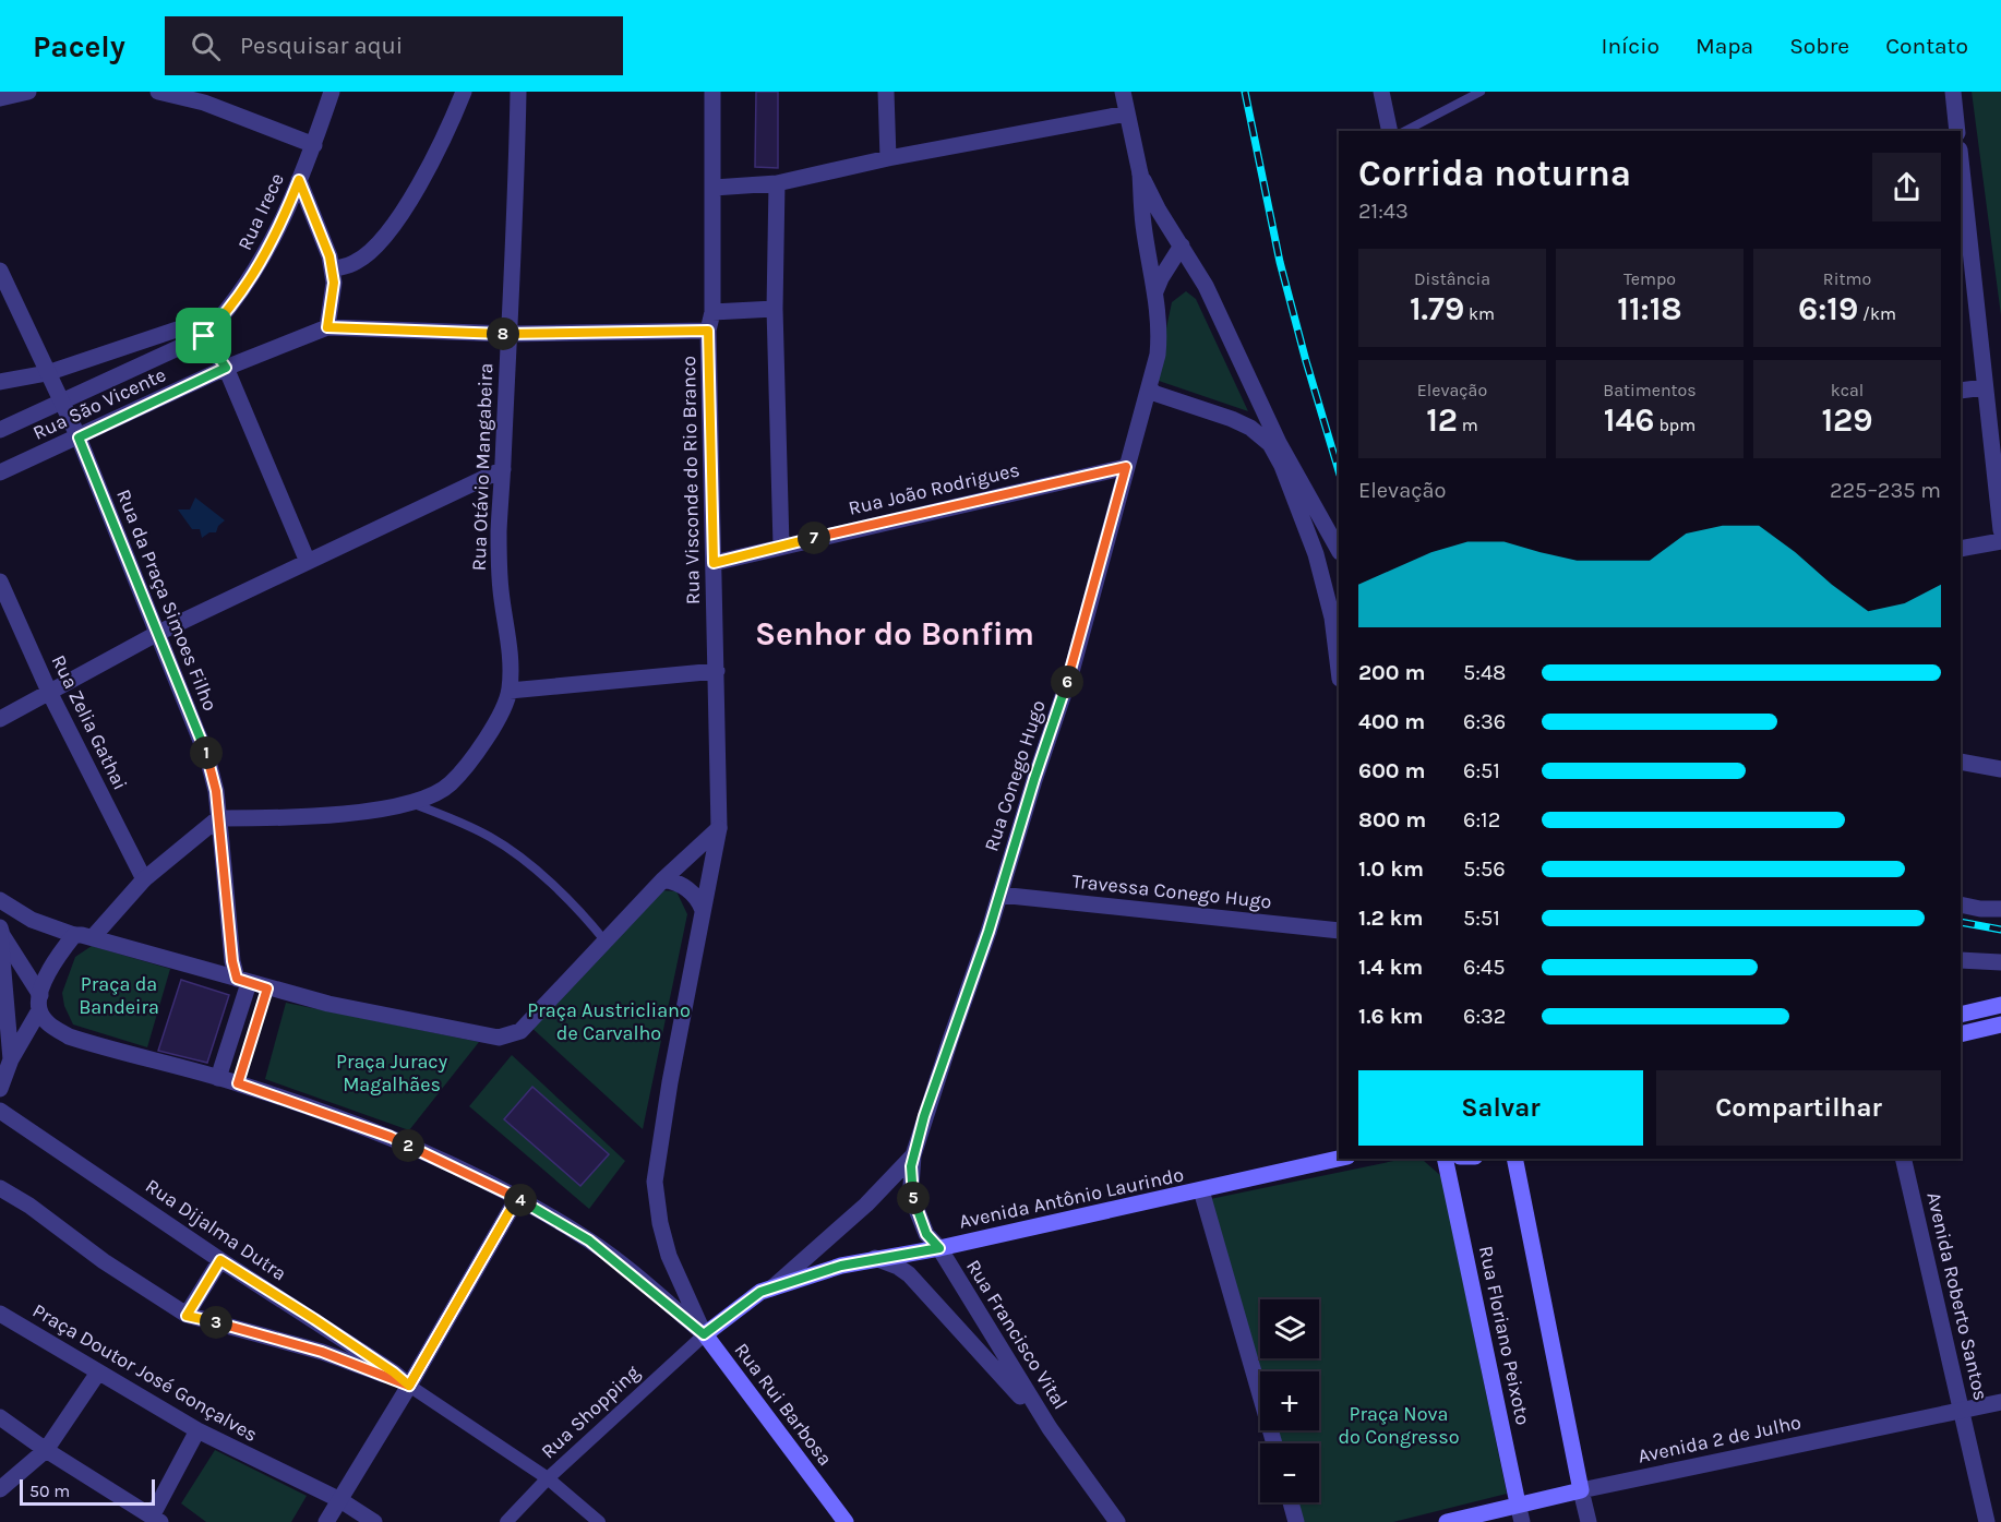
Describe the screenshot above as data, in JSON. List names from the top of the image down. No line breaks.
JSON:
{"streets":{"main road":["Avenida Antônio Laurindo","Rua Floriano Peixoto","Rua Rui Barbosa","Avenida 2 de Julho"],"street":["Rua Irece","Rua São Vicente","Rua Otávio Mangabeira","Rua Visconde do Rio Branco","Rua João Rodrigues","Rua da Praça Simoes Filho","Rua Zelia Gathai","Rua Conego Hugo","Travessa Conego Hugo","Rua Dijalma Dutra","Avenida Roberto Santos","Rua Francisco Vital","Praça Doutor José Gonçalves","Rua Shopping"]},"crossings":[["Rua Irece","Rua São Vicente"],["Rua São Vicente","Rua da Praça Simoes Filho"],["Rua Otávio Mangabeira","Rua da Praça Simoes Filho"],["Rua Visconde do Rio Branco","Rua João Rodrigues"],["Rua Visconde do Rio Branco","Avenida Antônio Laurindo"],["Rua Visconde do Rio Branco","Rua Rui Barbosa"],["Rua Visconde do Rio Branco","Rua Shopping"],["Rua João Rodrigues","Rua Conego Hugo"],["Rua Conego Hugo","Travessa Conego Hugo"],["Rua Conego Hugo","Rua Francisco Vital"],["Avenida Antônio Laurindo","Rua Francisco Vital"],["Avenida Antônio Laurindo","Rua Rui Barbosa"],["Avenida Antônio Laurindo","Rua Shopping"],["Avenida Roberto Santos","Avenida 2 de Julho"],["Rua Floriano Peixoto","Avenida 2 de Julho"],["Rua Rui Barbosa","Rua Shopping"]],"districts":["Senhor do Bonfim"],"parks":["Praça da Bandeira","Praça Austricliano de Carvalho","Praça Juracy Magalhães","Praça Nova do Congresso"],"scale_bar":"50 m","page":{"header":"Pacely","search":"Pesquisar aqui","nav":["Início","Mapa","Sobre","Contato"],"heading":["Corrida noturna","21:43"],"stats":[["Distância","1.79 km"],["Tempo","11:18"],["Ritmo","6:19 /km"],["Elevação","12 m"],["Batimentos","146 bpm"],["kcal","129"]],"pins":["8","7","6","1","2","5","4","3"],"chart":["Elevação","225–235 m"],"list":[{"name":"200 m","note":"5:48"},{"name":"400 m","note":"6:36"},{"name":"600 m","note":"6:51"},{"name":"800 m","note":"6:12"},{"name":"1.0 km","note":"5:56"},{"name":"1.2 km","note":"5:51"},{"name":"1.4 km","note":"6:45"},{"name":"1.6 km","note":"6:32"}],"buttons":["Salvar","Compartilhar"],"map_buttons":["+","−"],"scale":"50 m"}}
